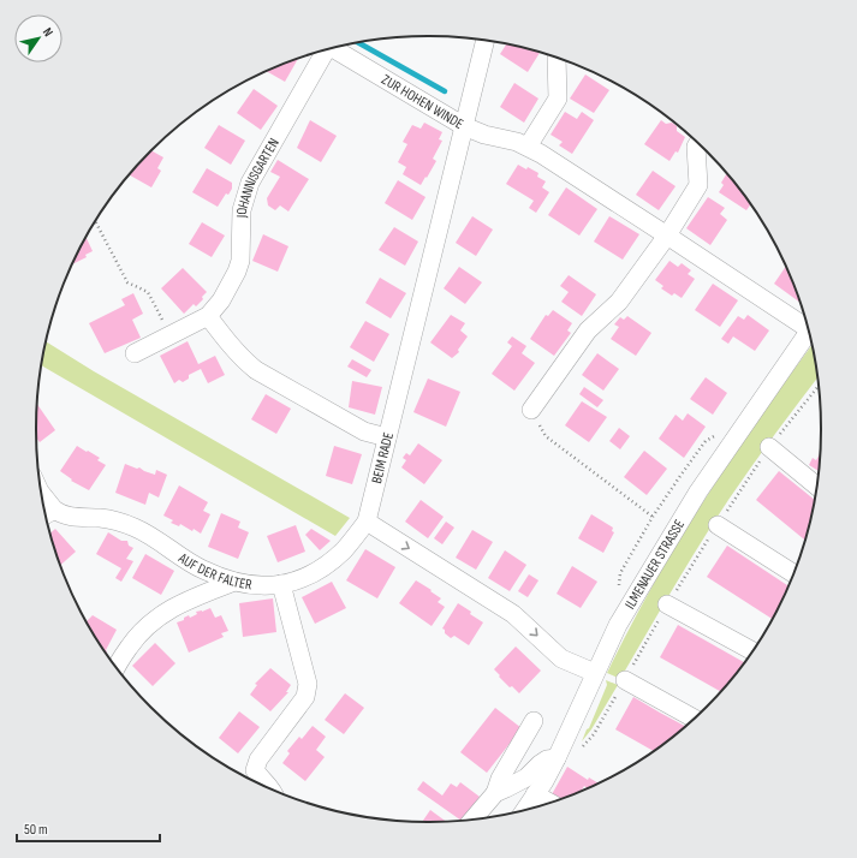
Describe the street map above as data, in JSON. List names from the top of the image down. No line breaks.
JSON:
{"streets":{"street":["ZUR HOHEN WINDE","JOHANNISGARTEN","BEIM RADE","ILMENAUER STRASSE","AUF DER FALTER"]},"crossings":[["ZUR HOHEN WINDE","BEIM RADE"],["BEIM RADE","AUF DER FALTER"]],"scale_bar":"50 m","north":"top right"}
